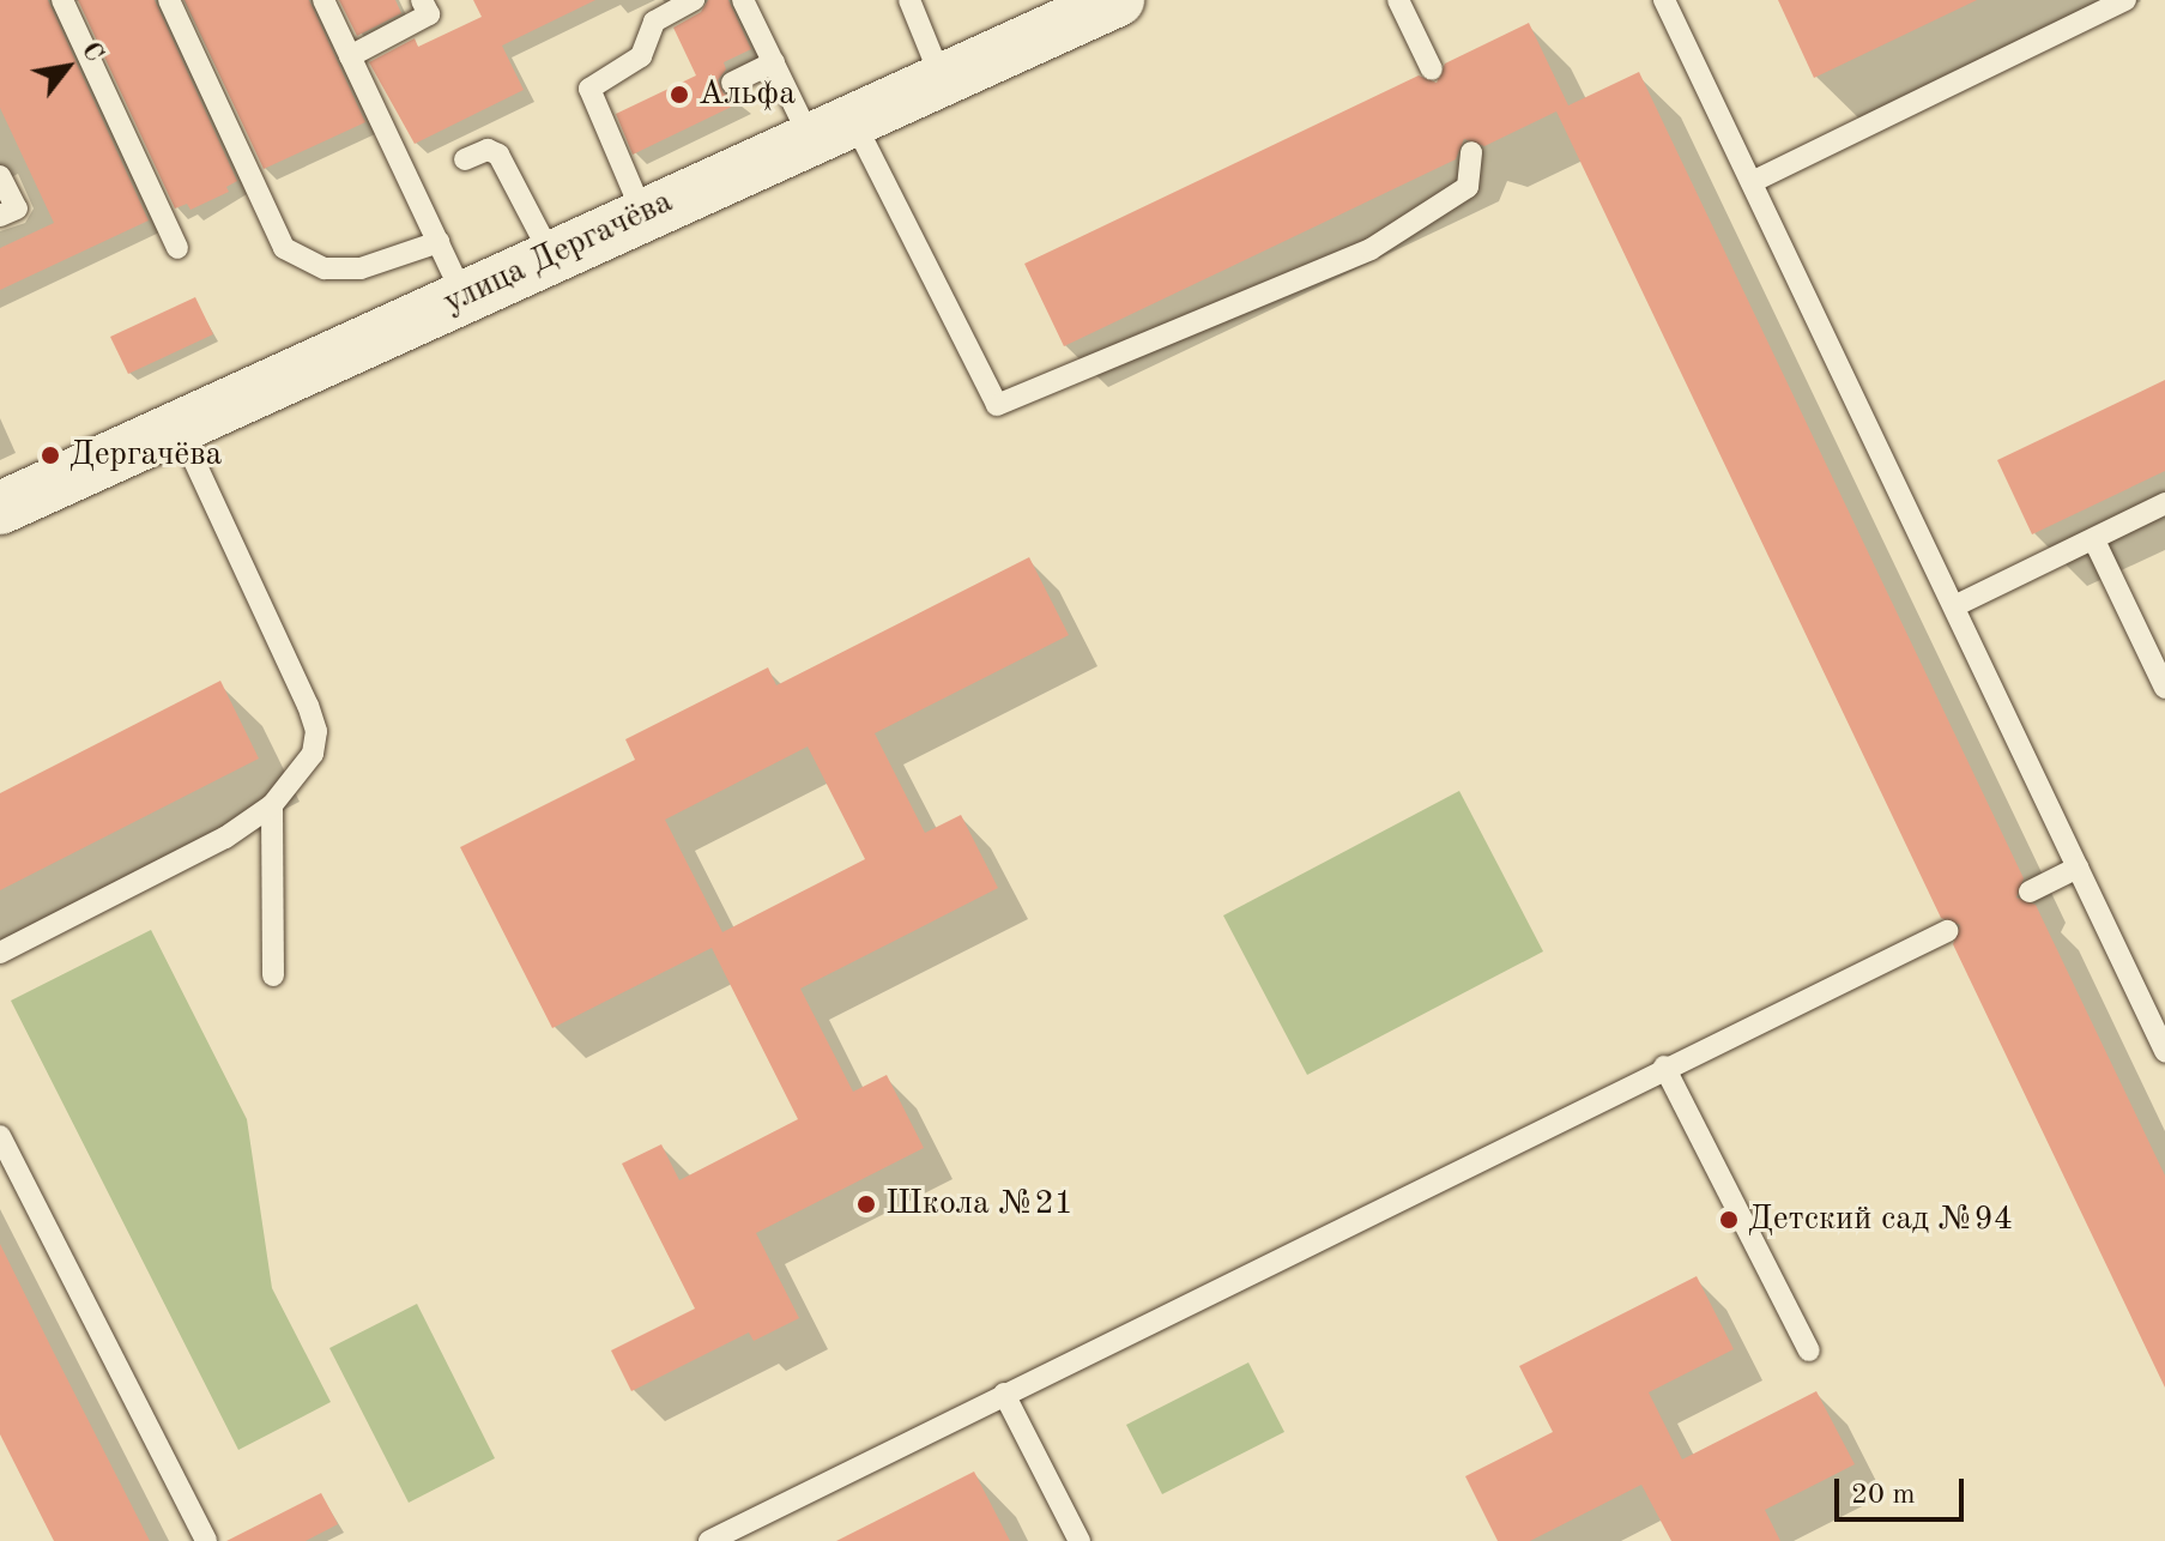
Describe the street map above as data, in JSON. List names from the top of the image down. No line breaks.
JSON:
{"streets":{"street":["улица Дергачёва"]},"places":["Альфа","Дергачёва","Школа №21","Детский сад №94"],"scale_bar":"20 m","north":"top right"}
